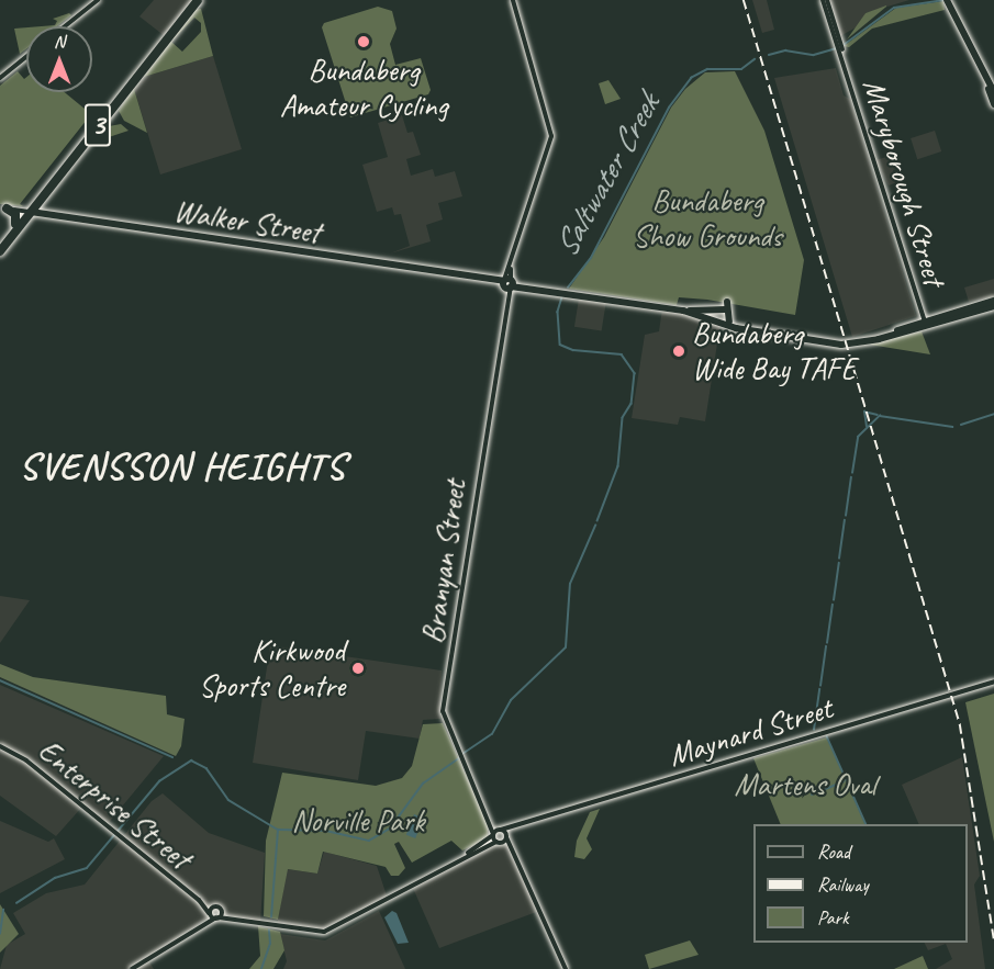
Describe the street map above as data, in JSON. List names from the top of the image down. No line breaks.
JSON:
{"streets":{"highway":["3"],"main road":["Walker Street"],"street":["Maryborough Street","Branyan Street","Maynard Street","Enterprise Street"]},"crossings":[["3","Walker Street"],["Maryborough Street","Walker Street"],["Walker Street","Branyan Street"],["Branyan Street","Maynard Street"]],"districts":["SVENSSON HEIGHTS"],"water":["Saltwater Creek"],"parks":["Bundaberg Show Grounds","Martens Oval","Norville Park"],"places":["Bundaberg Amateur Cycling","Bundaberg Wide Bay TAFE","Kirkwood Sports Centre"],"legend":["Road","Railway","Park"],"north":"top"}
